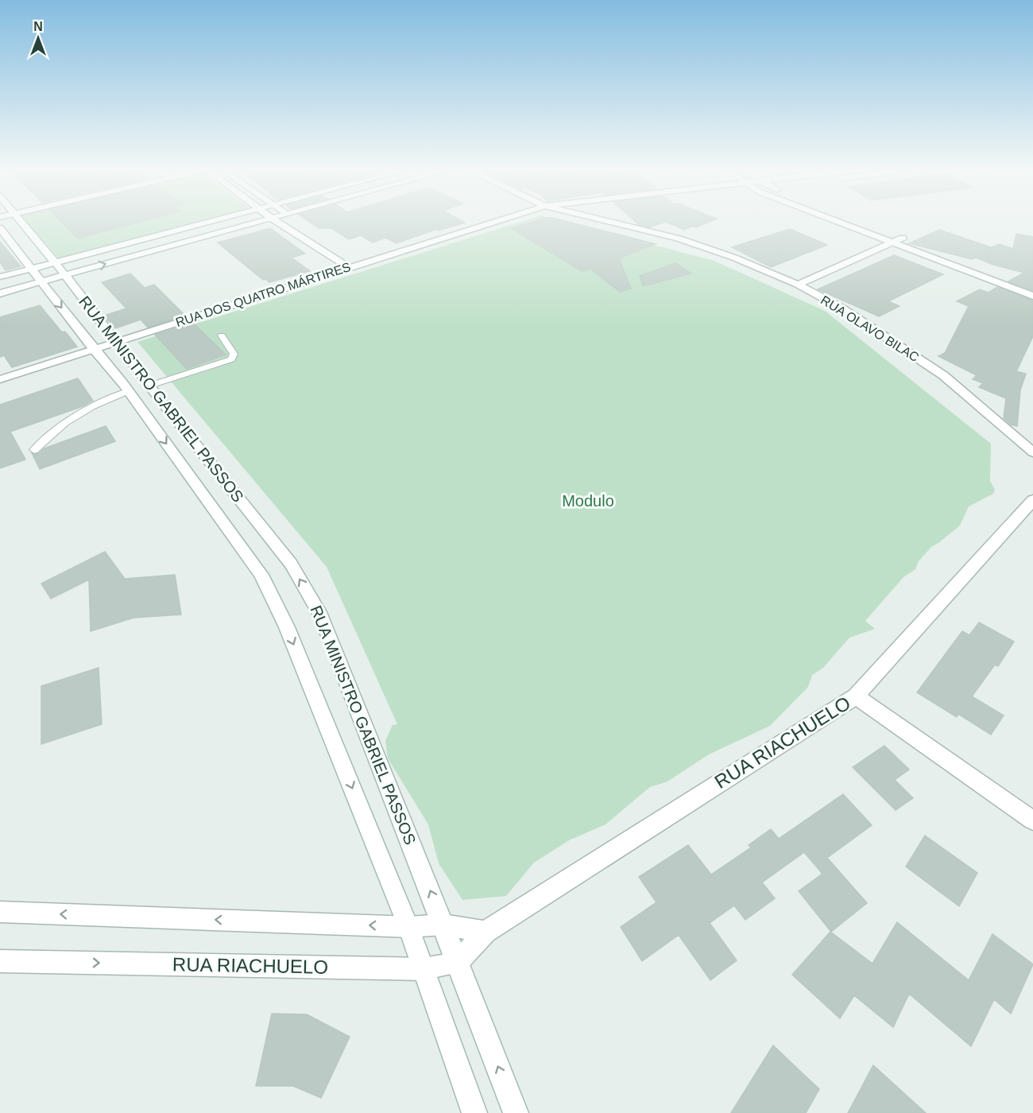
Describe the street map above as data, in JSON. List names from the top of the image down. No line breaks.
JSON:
{"streets":{"street":["RUA DOS QUATRO MÁRTIRES","RUA OLAVO BILAC","RUA MINISTRO GABRIEL PASSOS","RUA RIACHUELO"]},"crossings":[["RUA DOS QUATRO MÁRTIRES","RUA MINISTRO GABRIEL PASSOS"],["RUA MINISTRO GABRIEL PASSOS","RUA RIACHUELO"]],"parks":["Modulo"],"north":"top"}
